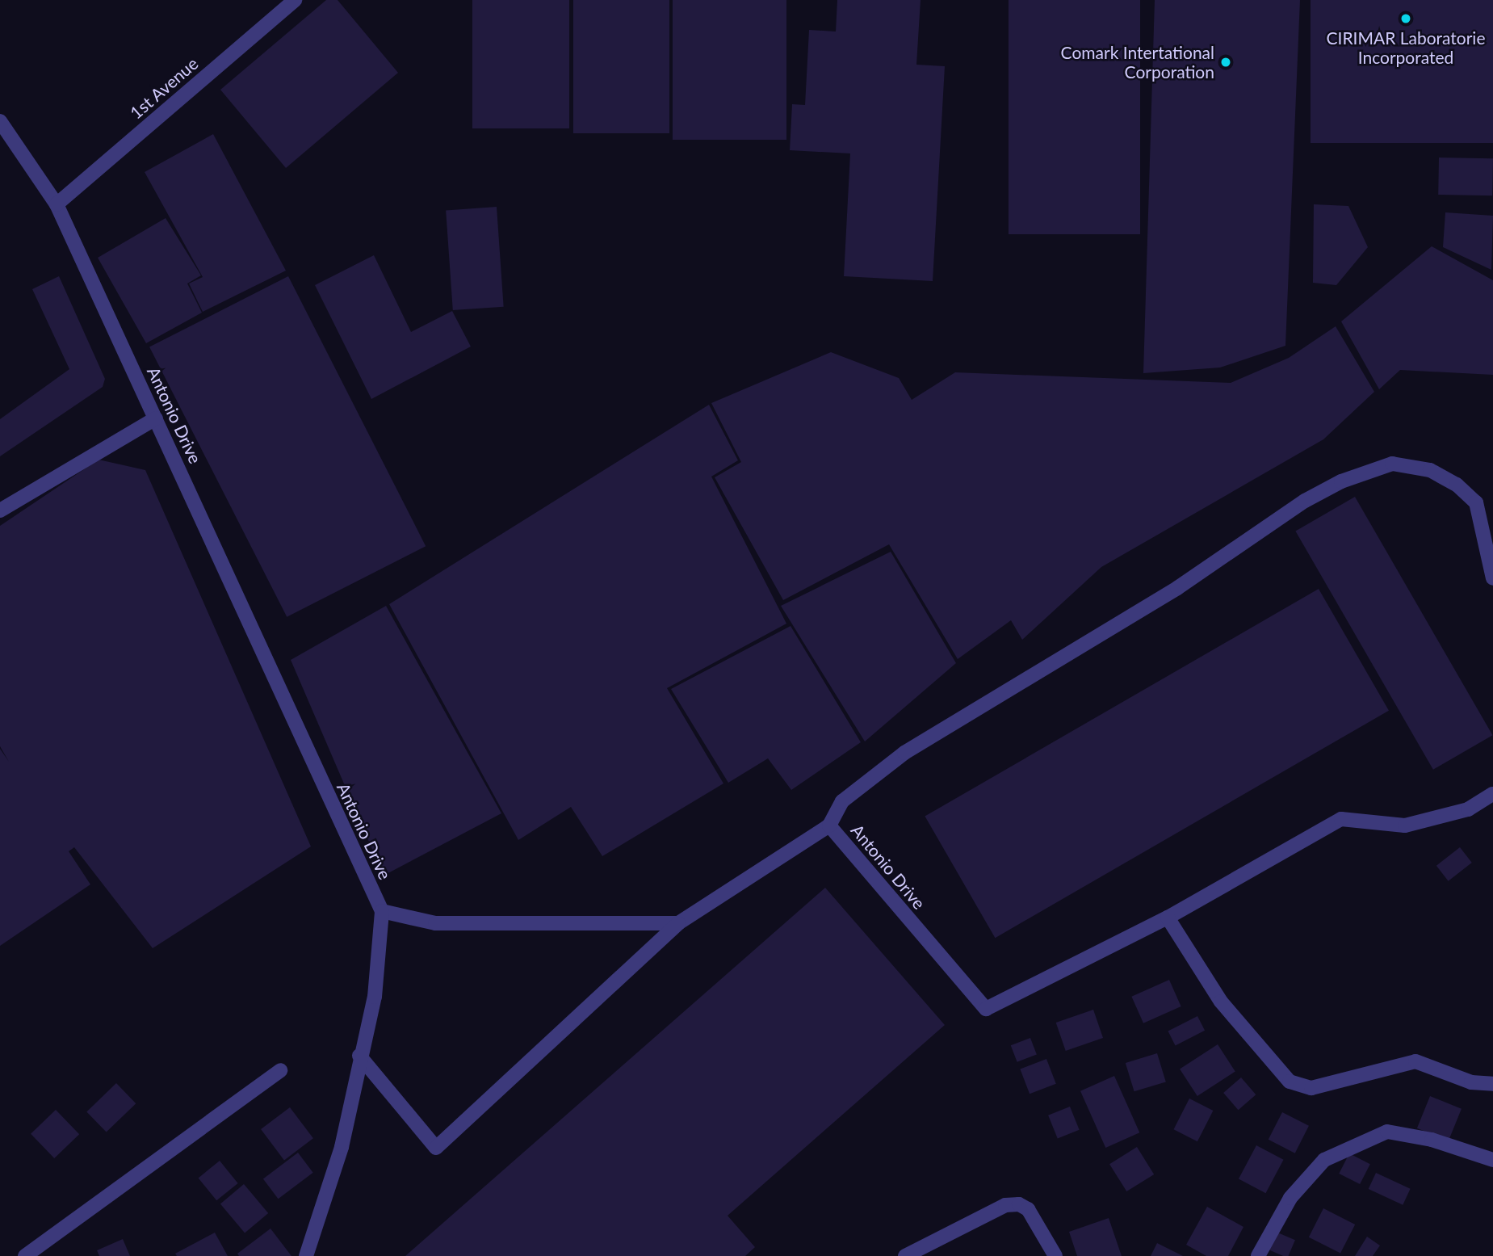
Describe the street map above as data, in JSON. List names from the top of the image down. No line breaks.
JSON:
{"streets":{"street":["1st Avenue","Antonio Drive"]},"crossings":[["1st Avenue","Antonio Drive"]],"places":["CIRIMAR Laboratorie Incorporated","Comark Intertational Corporation"]}
